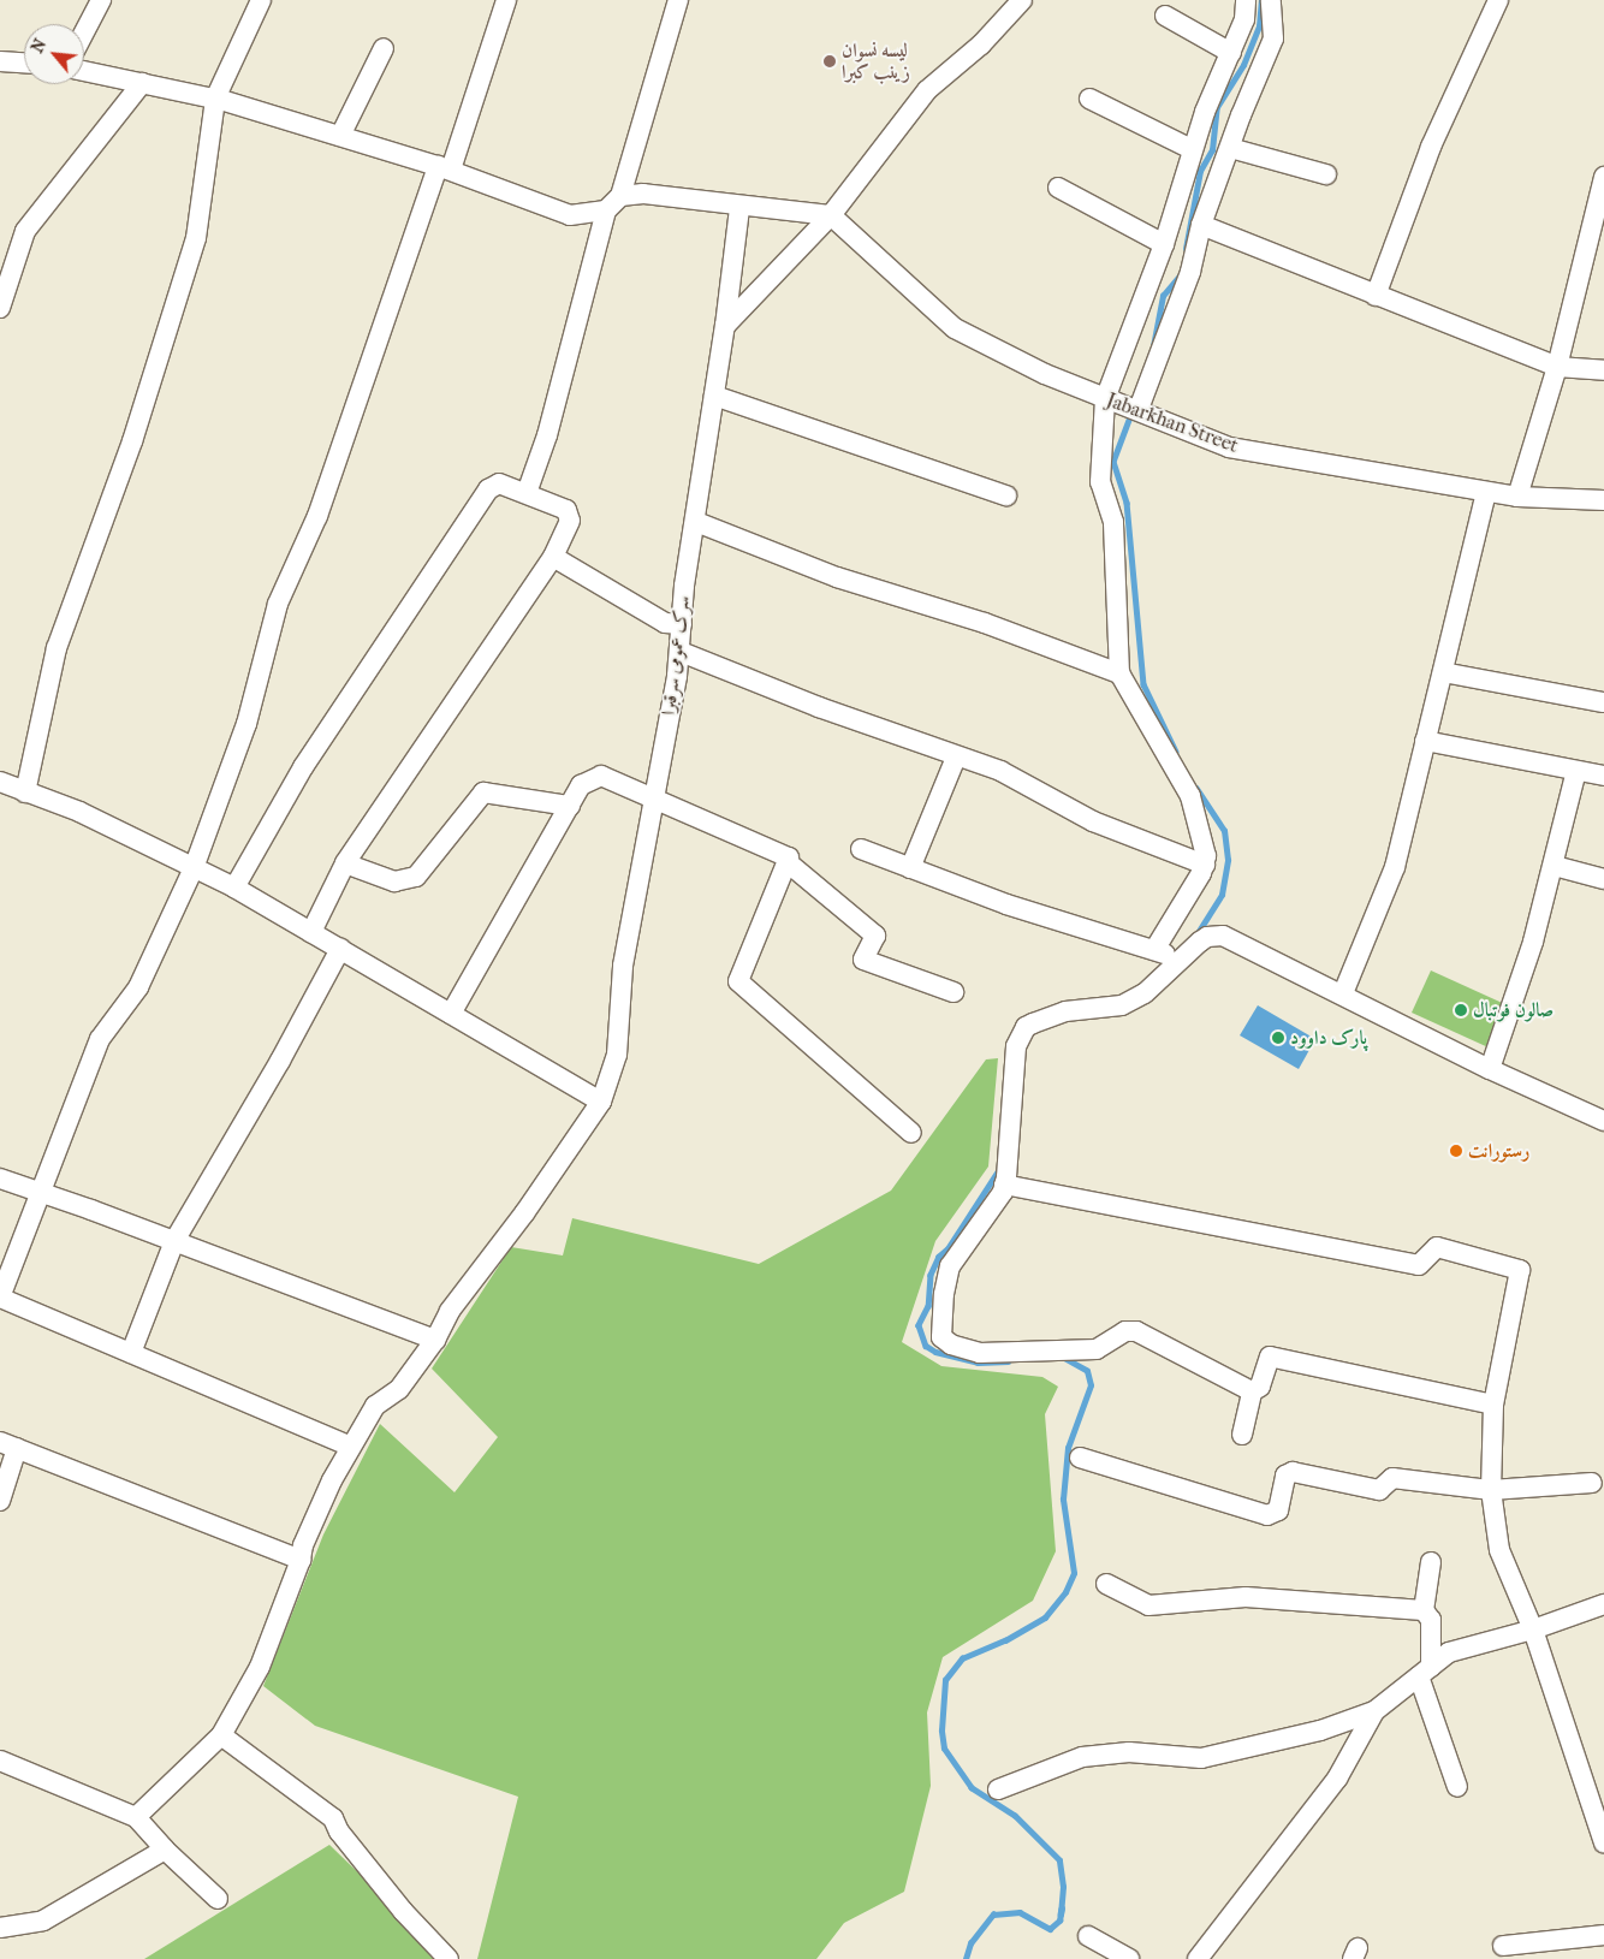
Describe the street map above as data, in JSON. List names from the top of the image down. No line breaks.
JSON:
{"streets":{"street":["Jabarkhan Street","سرک عمومی سرقبرا"]},"places":["لیسه نسوان زینب کبرا","صالون فوتبال","پارک داوود","رستورانت"],"north":"top left"}
